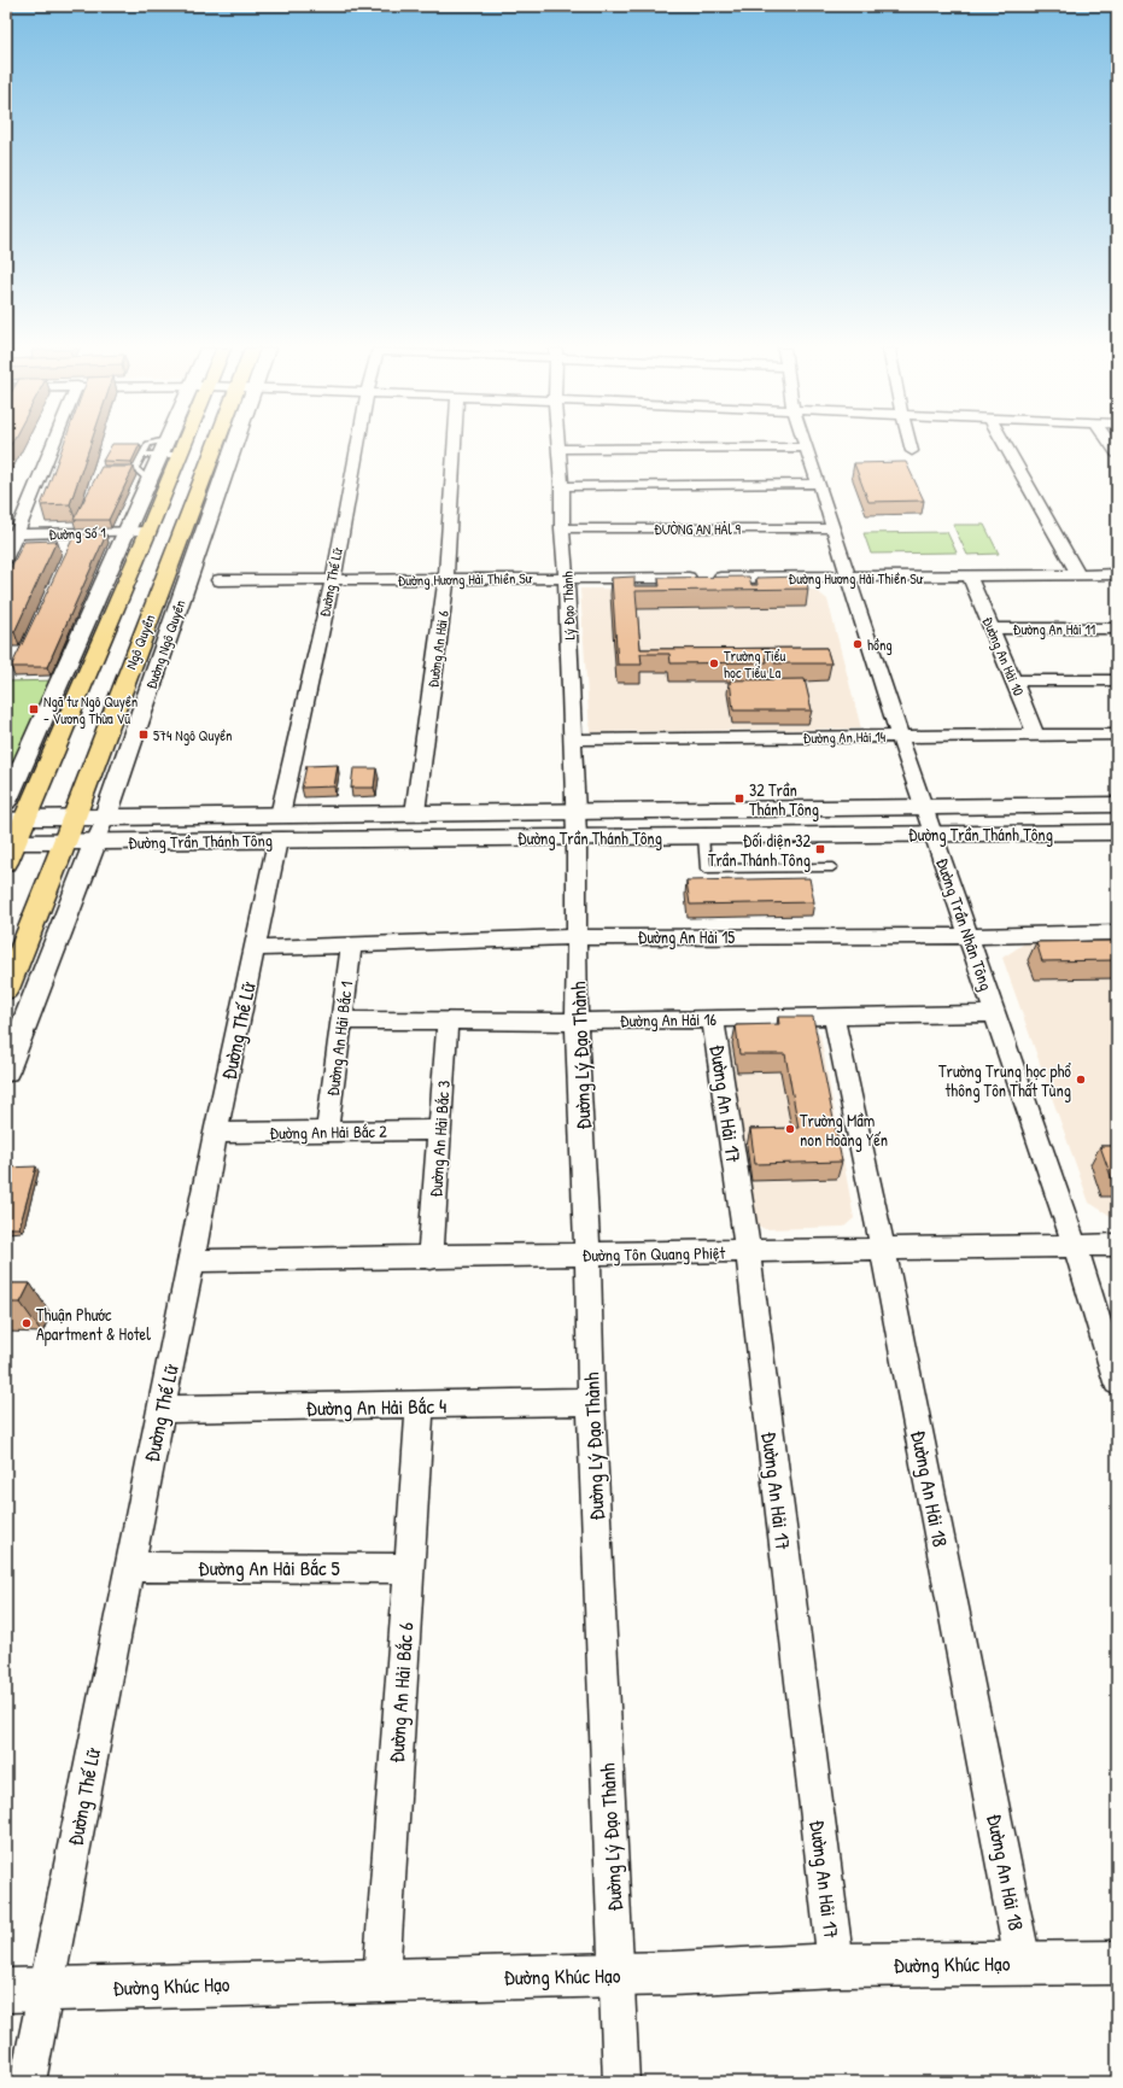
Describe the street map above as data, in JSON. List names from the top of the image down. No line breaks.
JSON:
{"streets":{"highway":["Ngô Quyền"],"street":["ĐƯỜNG AN HẢl 9","Đường Số 1","Đường Hương Hải Thiền Sư","Đường Thế Lữ","Lý Đạo Thành","Đường An Hải 11","Đường Ngô Quyền","Đường An Hải 6","Đường An Hải 10","Đường An Hải 14","Đường Trần Thánh Tông","Đường Trần Nhân Tông","Đường An Hải 15","Đường An Hải 16","Đường An Hải Bắc 1","Đường Lý Đạo Thành","Đường An Hải 17","Đường An Hải Bắc 2","Đường An Hải Bắc 3","Đường Tôn Quang Phiệt","Đường An Hải Bắc 4","Đường An Hải 18","Đường An Hải Bắc 5","Đường An Hải Bắc 6","Đường Khúc Hạo"]},"crossings":[["ĐƯỜNG AN HẢl 9","Lý Đạo Thành"],["ĐƯỜNG AN HẢl 9","Đường Trần Nhân Tông"],["Đường Hương Hải Thiền Sư","Đường Thế Lữ"],["Đường Hương Hải Thiền Sư","Lý Đạo Thành"],["Đường Hương Hải Thiền Sư","Đường An Hải 6"],["Đường Hương Hải Thiền Sư","Đường An Hải 10"],["Đường Hương Hải Thiền Sư","Đường Trần Nhân Tông"],["Đường Thế Lữ","Đường Trần Thánh Tông"],["Đường Thế Lữ","Đường An Hải 15"],["Đường Thế Lữ","Đường An Hải Bắc 2"],["Đường Thế Lữ","Đường Tôn Quang Phiệt"],["Đường Thế Lữ","Đường An Hải Bắc 4"],["Đường Thế Lữ","Đường An Hải Bắc 5"],["Đường Thế Lữ","Đường Khúc Hạo"],["Lý Đạo Thành","Đường An Hải 14"],["Lý Đạo Thành","Đường Trần Thánh Tông"],["Lý Đạo Thành","Đường Lý Đạo Thành"],["Đường An Hải 11","Đường An Hải 10"],["Ngô Quyền","Đường Trần Thánh Tông"],["Đường Ngô Quyền","Đường Trần Thánh Tông"],["Đường An Hải 6","Đường Trần Thánh Tông"],["Đường An Hải 10","Đường An Hải 14"],["Đường An Hải 14","Đường Trần Nhân Tông"],["Đường Trần Thánh Tông","Đường Trần Nhân Tông"],["Đường Trần Thánh Tông","Đường Lý Đạo Thành"],["Đường Trần Nhân Tông","Đường An Hải 15"],["Đường Trần Nhân Tông","Đường An Hải 16"],["Đường Trần Nhân Tông","Đường Tôn Quang Phiệt"],["Đường An Hải 15","Đường An Hải Bắc 1"],["Đường An Hải 15","Đường Lý Đạo Thành"],["Đường An Hải 16","Đường An Hải Bắc 1"],["Đường An Hải 16","Đường Lý Đạo Thành"],["Đường An Hải 16","Đường An Hải 17"],["Đường An Hải 16","Đường An Hải Bắc 3"],["Đường An Hải 16","Đường An Hải 18"],["Đường An Hải Bắc 1","Đường An Hải Bắc 2"],["Đường Lý Đạo Thành","Đường Tôn Quang Phiệt"],["Đường Lý Đạo Thành","Đường An Hải Bắc 4"],["Đường Lý Đạo Thành","Đường Khúc Hạo"],["Đường An Hải 17","Đường Tôn Quang Phiệt"],["Đường An Hải 17","Đường Khúc Hạo"],["Đường An Hải Bắc 2","Đường An Hải Bắc 3"],["Đường An Hải Bắc 3","Đường Tôn Quang Phiệt"],["Đường Tôn Quang Phiệt","Đường An Hải 18"],["Đường An Hải Bắc 4","Đường An Hải Bắc 6"],["Đường An Hải 18","Đường Khúc Hạo"],["Đường An Hải Bắc 5","Đường An Hải Bắc 6"],["Đường An Hải Bắc 6","Đường Khúc Hạo"]],"places":{"other":["hồng","Trường Tiểu học Tiểu La","Trường Trung học phổ thông Tôn Thất Tùng","Trường Mầm non Hoàng Yến","Thuận Phước Apartment & Hotel"],"transit":["Ngã tư Ngô Quyền - Vương Thừa Vũ","574 Ngô Quyền","32 Trần Thánh Tông","Đối diện 32 Trần Thánh Tông"]}}
